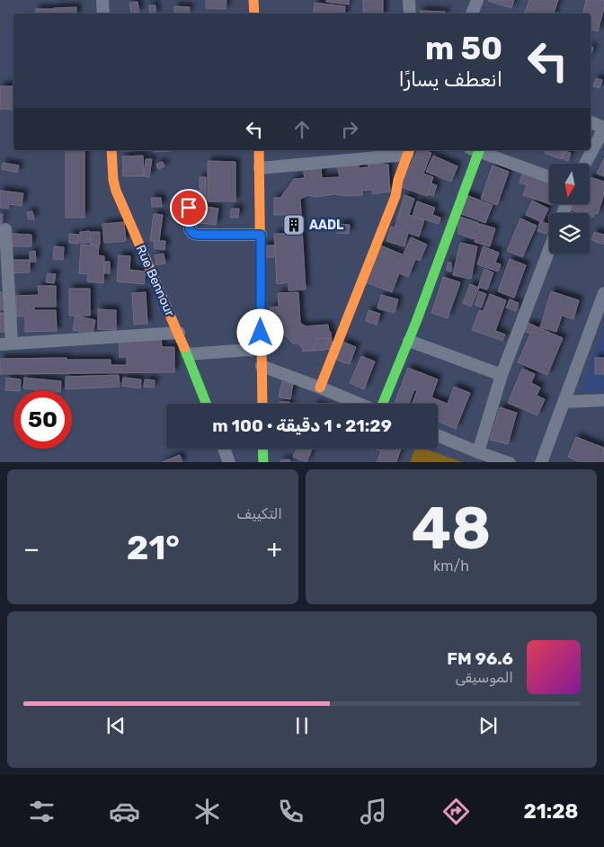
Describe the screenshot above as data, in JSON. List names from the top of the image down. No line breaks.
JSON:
{"streets":{"street":["Rue Bennour"]},"places":{"building":["AADL"]},"north":"bottom","page":{"turn":["50 m","انعطف يسارًا"],"limit":"50","trip":"21:29 · 1 دقيقة · 100 m","tile":[["48","km/h"],"التكييف"],"heat":["−","21°","+"],"song":["96.6 FM","الموسيقى"],"tabs":"21:28"}}
